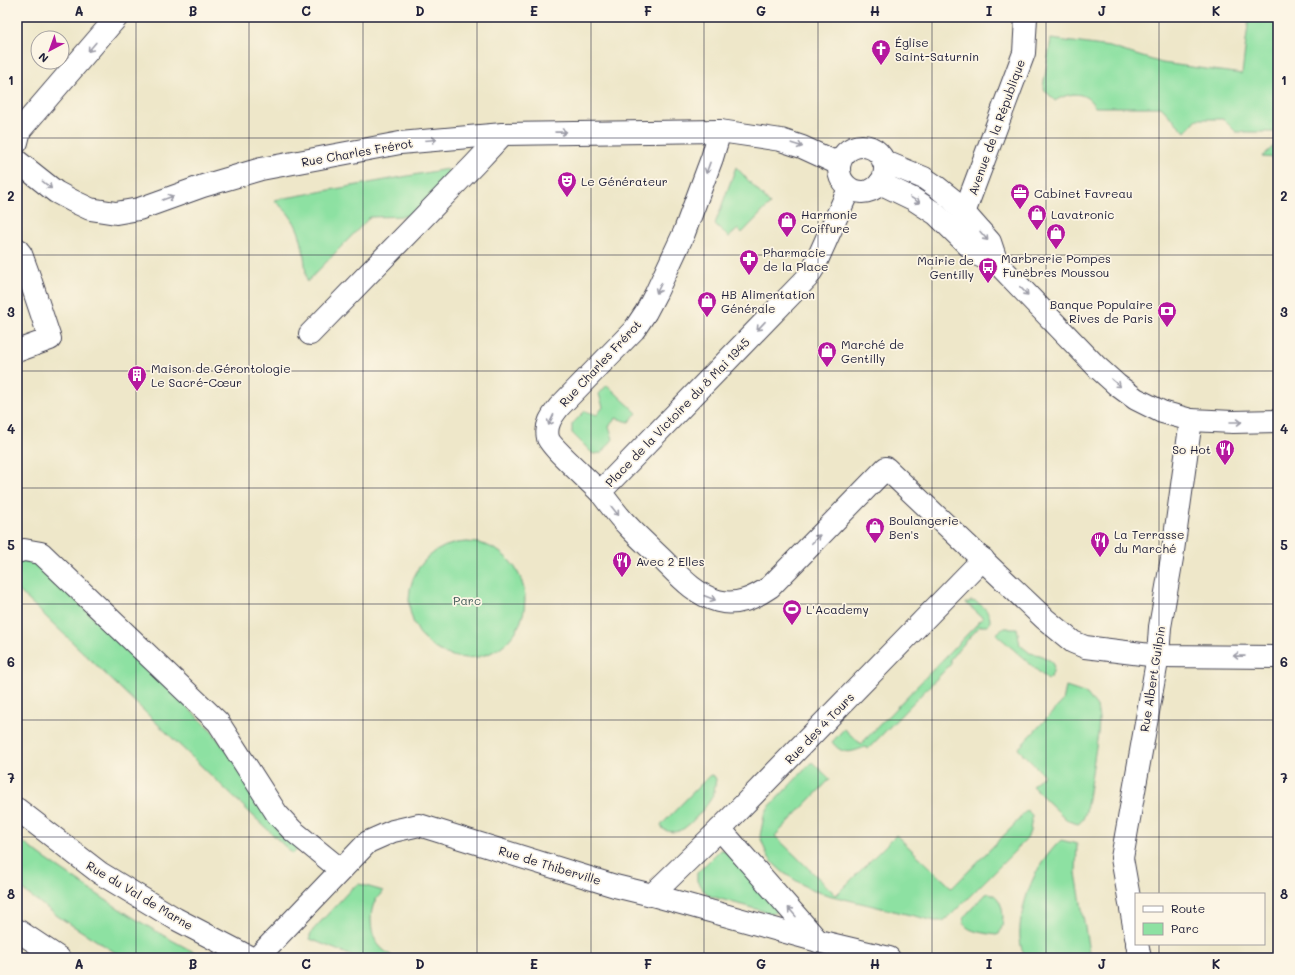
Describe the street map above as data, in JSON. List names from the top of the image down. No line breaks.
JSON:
{"streets":{"main road":["Avenue de la République","Rue Charles Frérot","Place de la Victoire du 8 Mai 1945","Rue Albert Guilpin","Rue des 4 Tours","Rue de Thiberville","Rue du Val de Marne"]},"crossings":[["Rue Charles Frérot","Place de la Victoire du 8 Mai 1945"],["Place de la Victoire du 8 Mai 1945","Rue Albert Guilpin"],["Place de la Victoire du 8 Mai 1945","Rue des 4 Tours"],["Rue des 4 Tours","Rue de Thiberville"]],"parks":["Parc"],"places":{"church":["Église Saint-Saturnin"],"theatre":["Le Générateur"],"office":["Cabinet Favreau"],"shop":["Lavatronic","Harmonie Coiffure","Marbrerie Pompes Funèbres Moussou","HB Alimentation Générale","Marché de Gentilly","Boulangerie Ben's"],"pharmacy":["Pharmacie de la Place"],"bus stop":["Mairie de Gentilly"],"bank":["Banque Populaire Rives de Paris"],"building":["Maison de Gérontologie Le Sacré-Cœur"],"restaurant":["So Hot","La Terrasse du Marché","Avec 2 Elles"],"sports":["L'Academy"]},"legend":["Route","Parc"],"north":"bottom left","grid":{"columns":["A","B","C","D","E","F","G","H","I","J","K"],"rows":["1","2","3","4","5","6","7","8"]}}
